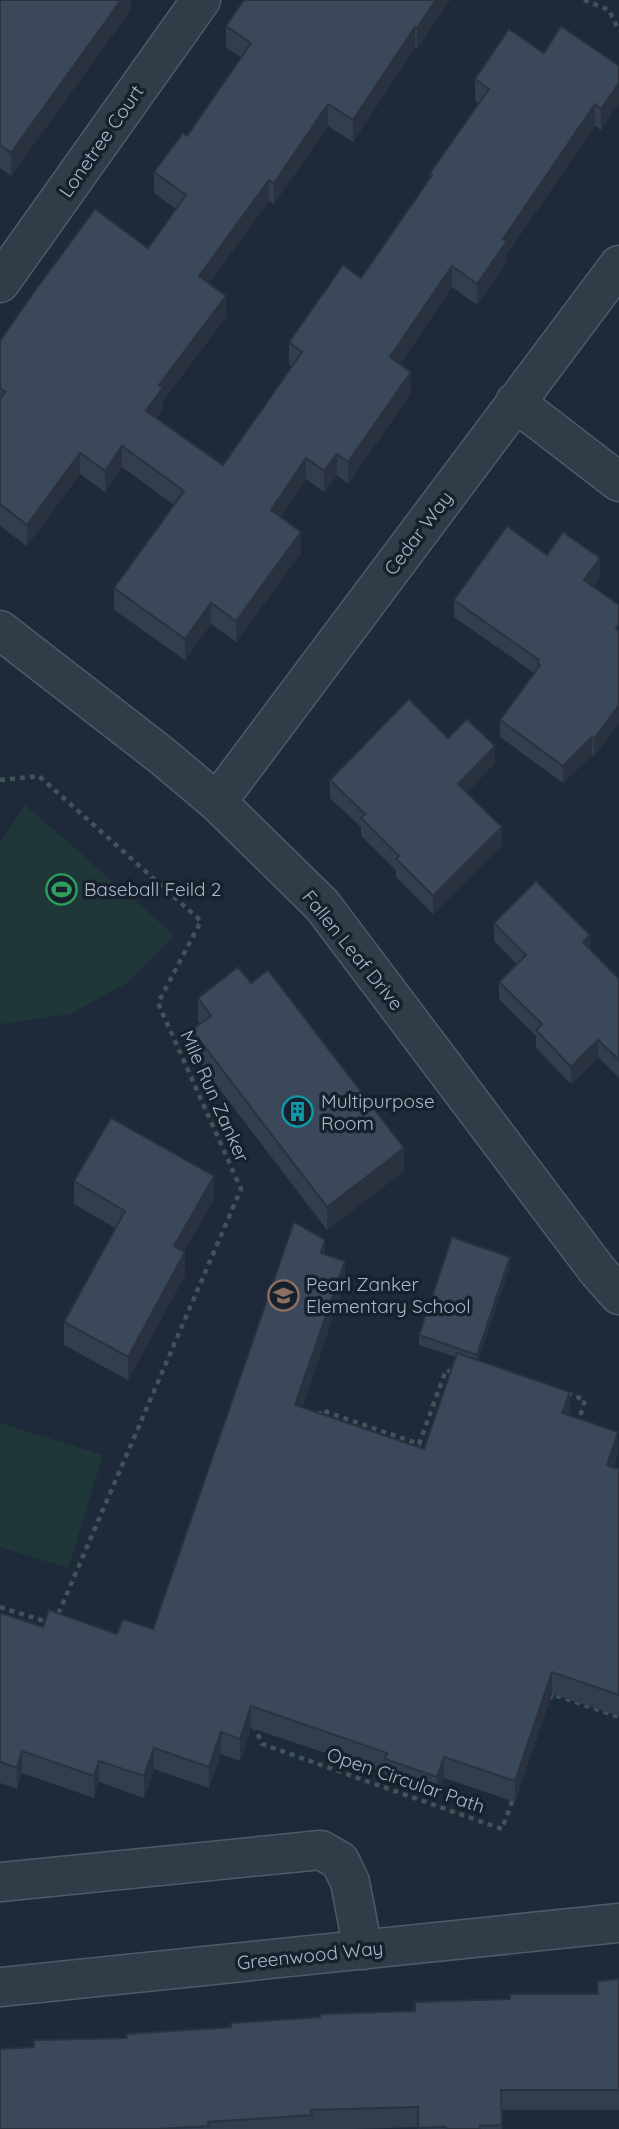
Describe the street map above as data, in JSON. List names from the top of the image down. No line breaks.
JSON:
{"streets":{"street":["Lonetree Court","Cedar Way","Fallen Leaf Drive","Greenwood Way"],"path":["Mile Run Zanker","Open Circular Path"]},"crossings":[["Cedar Way","Fallen Leaf Drive"]],"places":{"sports":["Baseball Feild 2"],"building":["Multipurpose Room"],"school or university":["Pearl Zanker Elementary School"]}}
